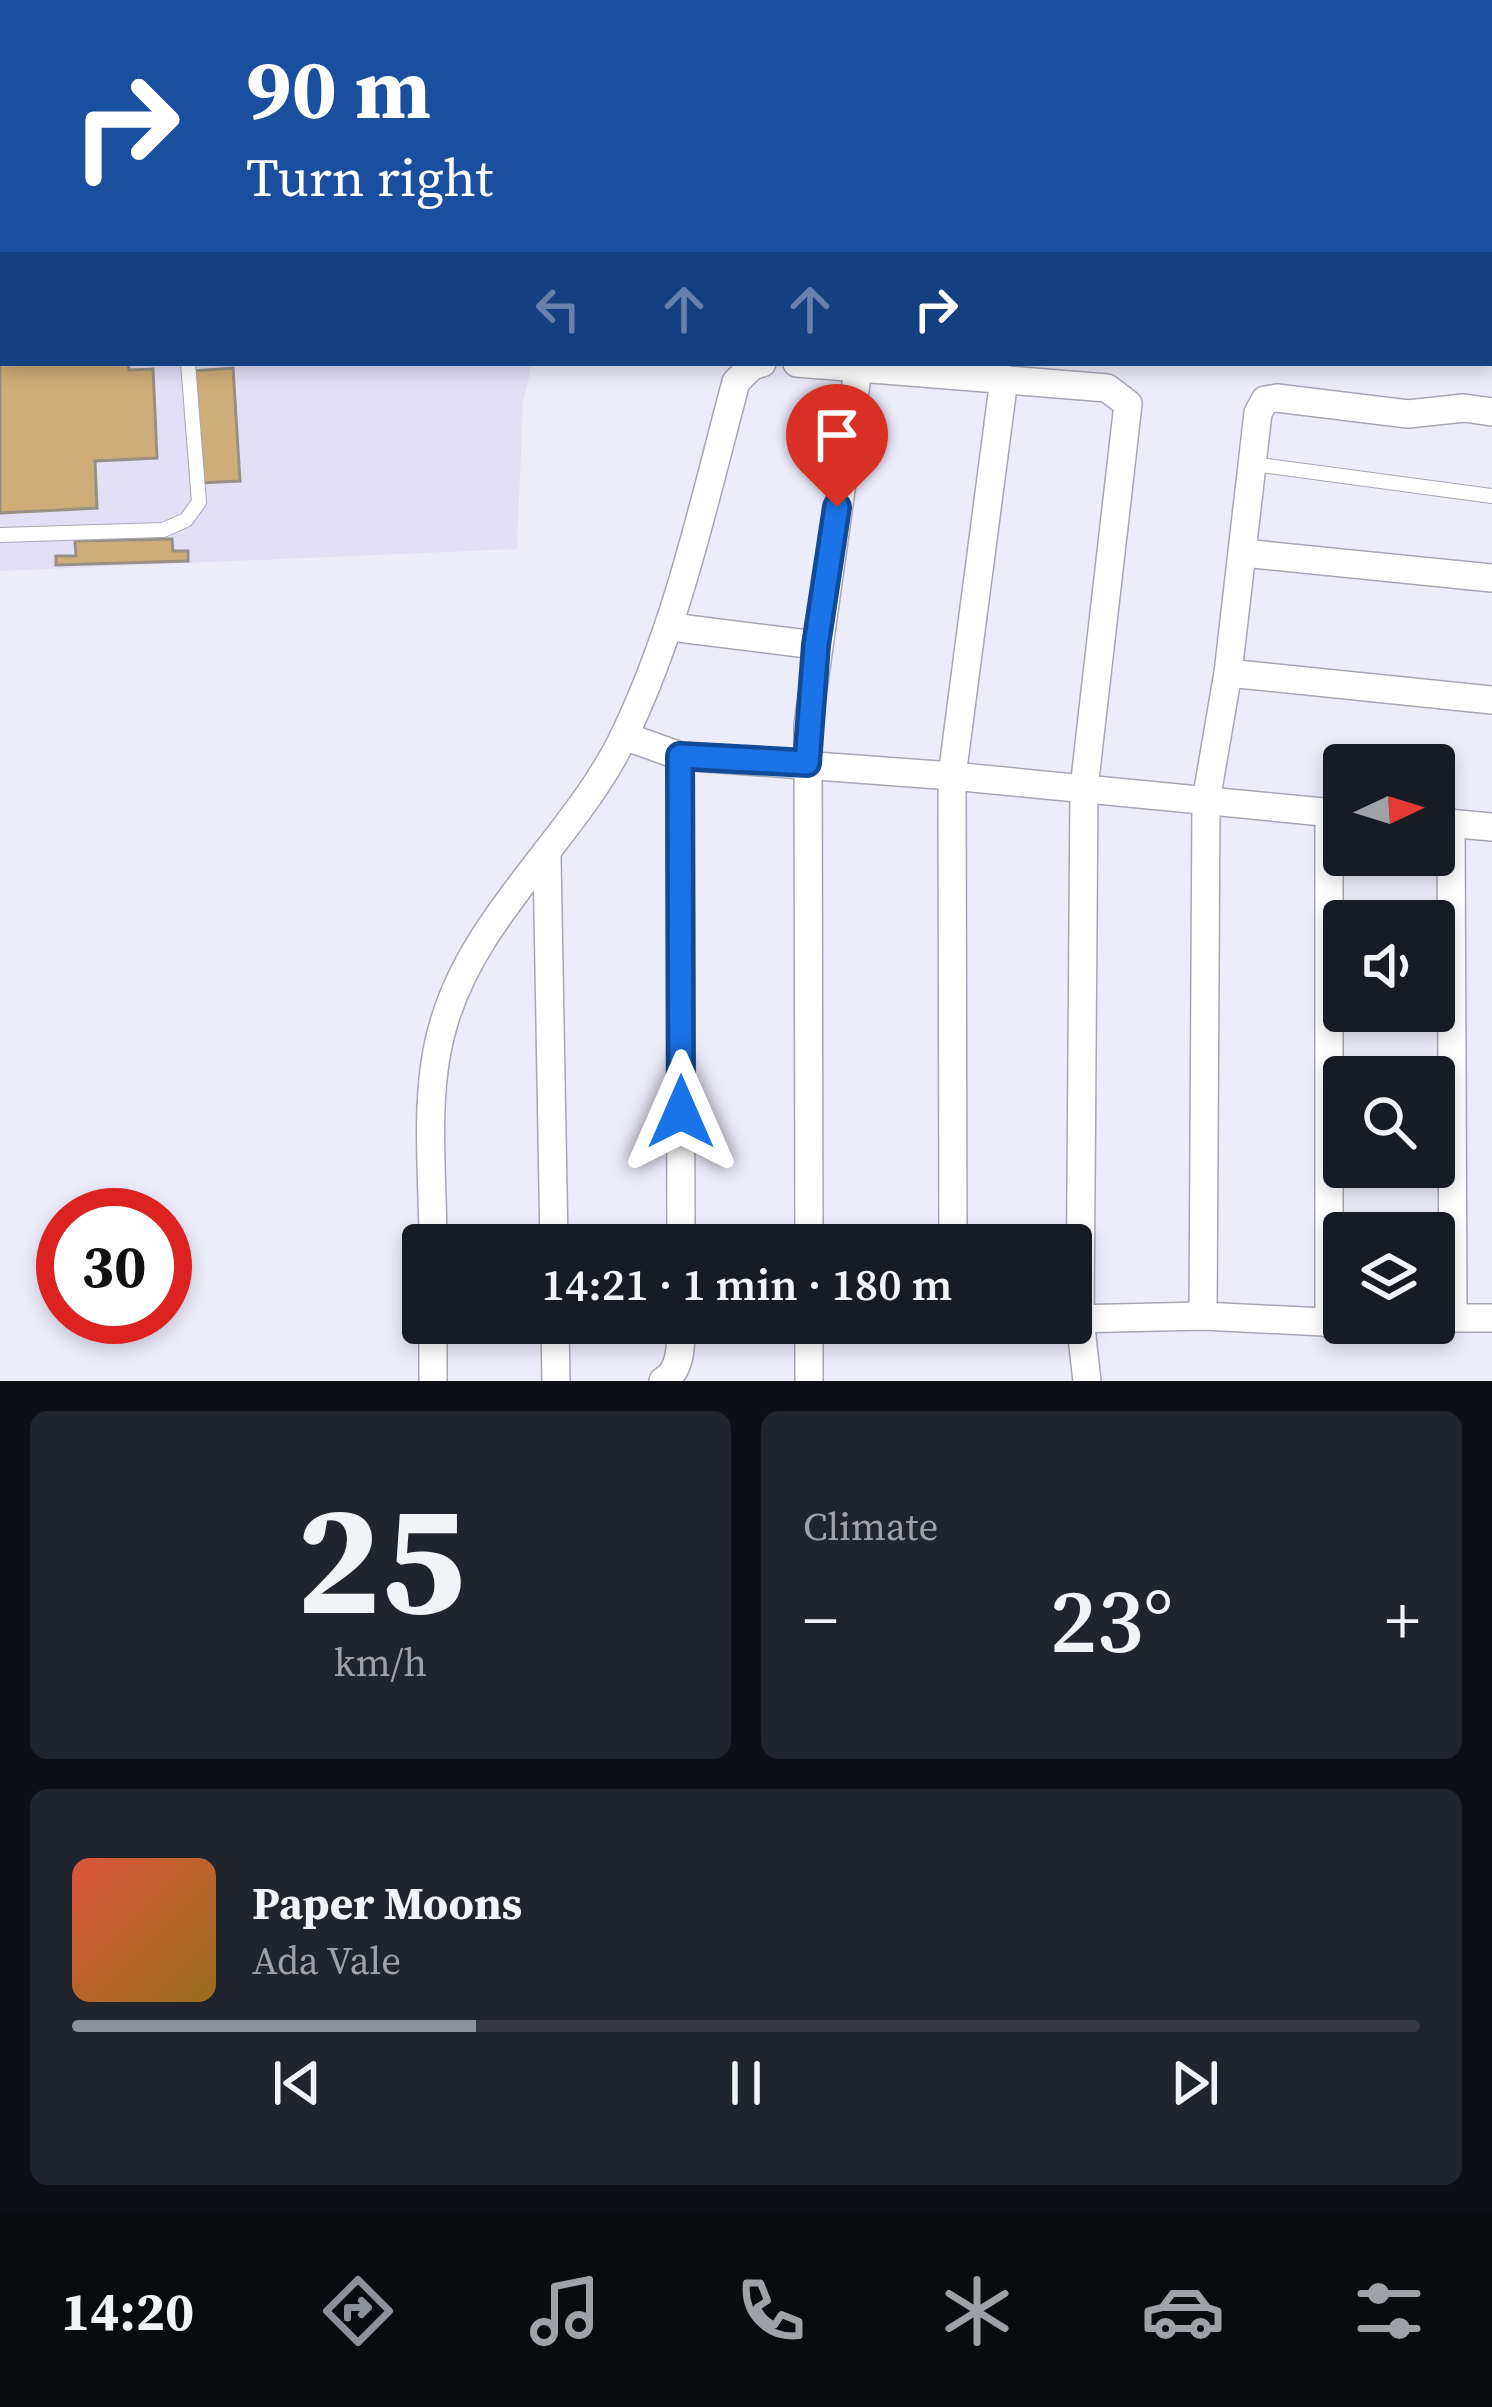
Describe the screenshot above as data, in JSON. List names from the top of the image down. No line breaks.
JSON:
{"north":"right","page":{"turn":["90 m","Turn right"],"limit":"30","trip":"14:21 · 1 min · 180 m","tile":[["25","km/h"],"Climate"],"heat":["−","23°","+"],"song":["Paper Moons","Ada Vale"],"tabs":"14:20"}}
